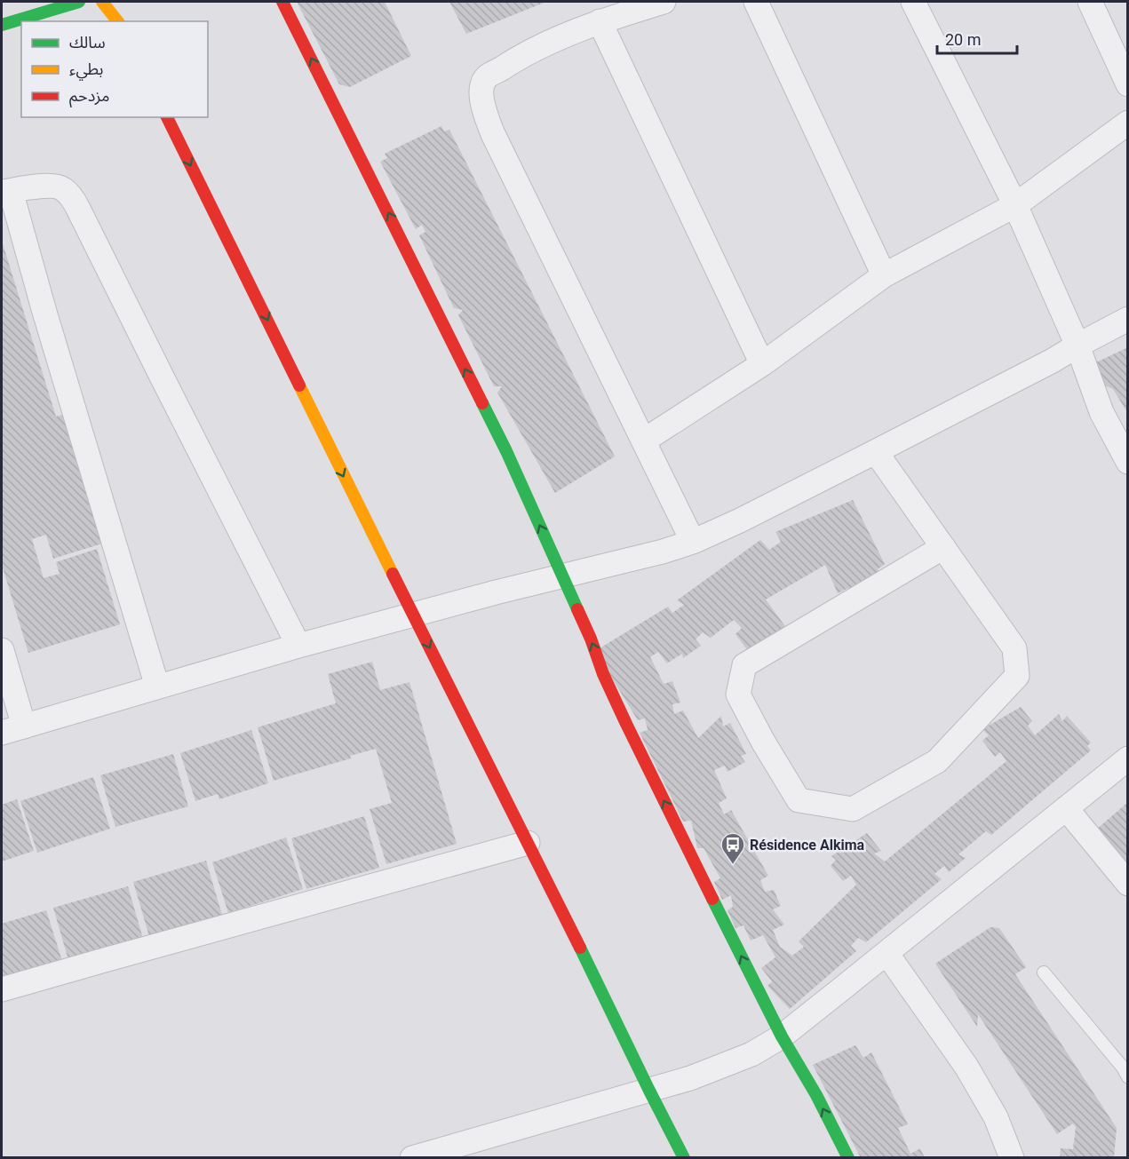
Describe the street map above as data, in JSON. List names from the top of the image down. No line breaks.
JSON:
{"places":{"bus stop":["Résidence Alkima"]},"legend":["سالك","بطيء","مزدحم"],"scale_bar":"20 m"}
